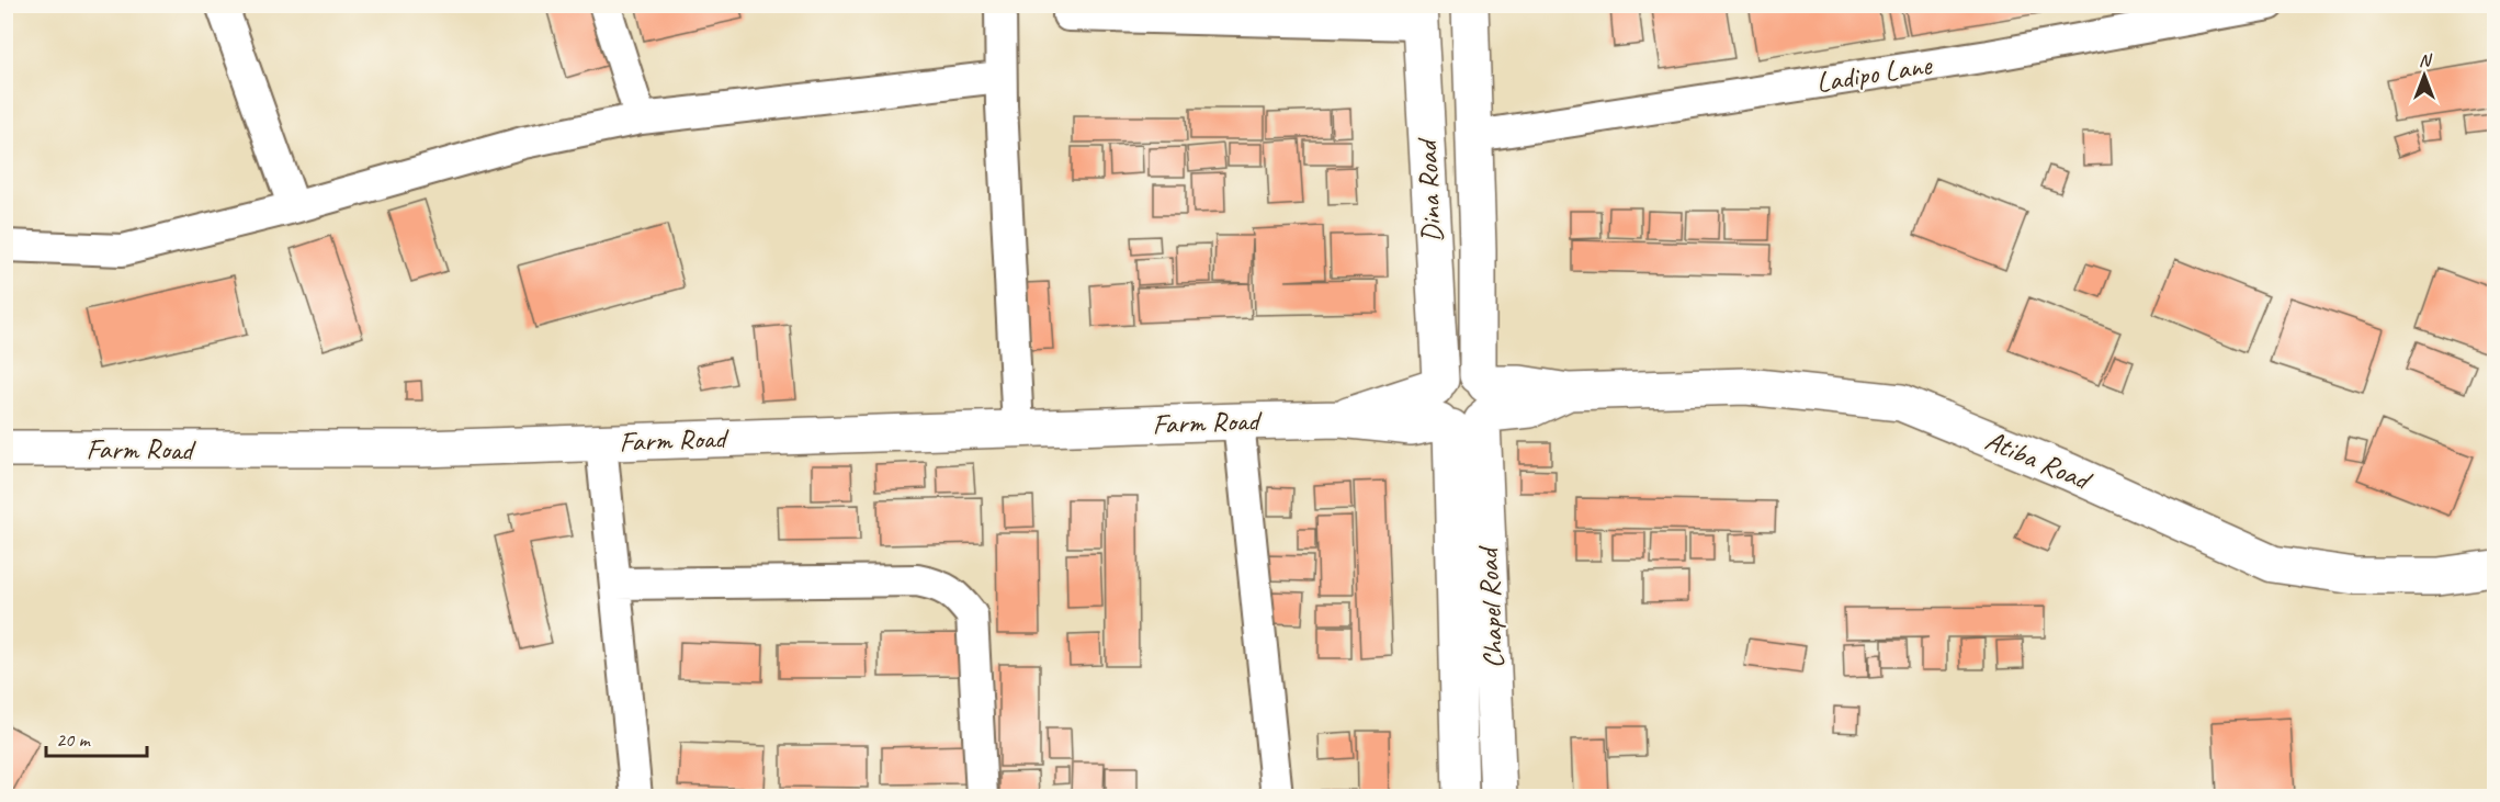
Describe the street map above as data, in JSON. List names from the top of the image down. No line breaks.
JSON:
{"streets":{"street":["Ladipo Lane","Dina Road","Farm Road","Atiba Road","Chapel Road"]},"crossings":[["Ladipo Lane","Dina Road"],["Dina Road","Farm Road"],["Dina Road","Atiba Road"],["Dina Road","Chapel Road"],["Farm Road","Atiba Road"],["Farm Road","Chapel Road"],["Atiba Road","Chapel Road"]],"scale_bar":"20 m","north":"top"}
